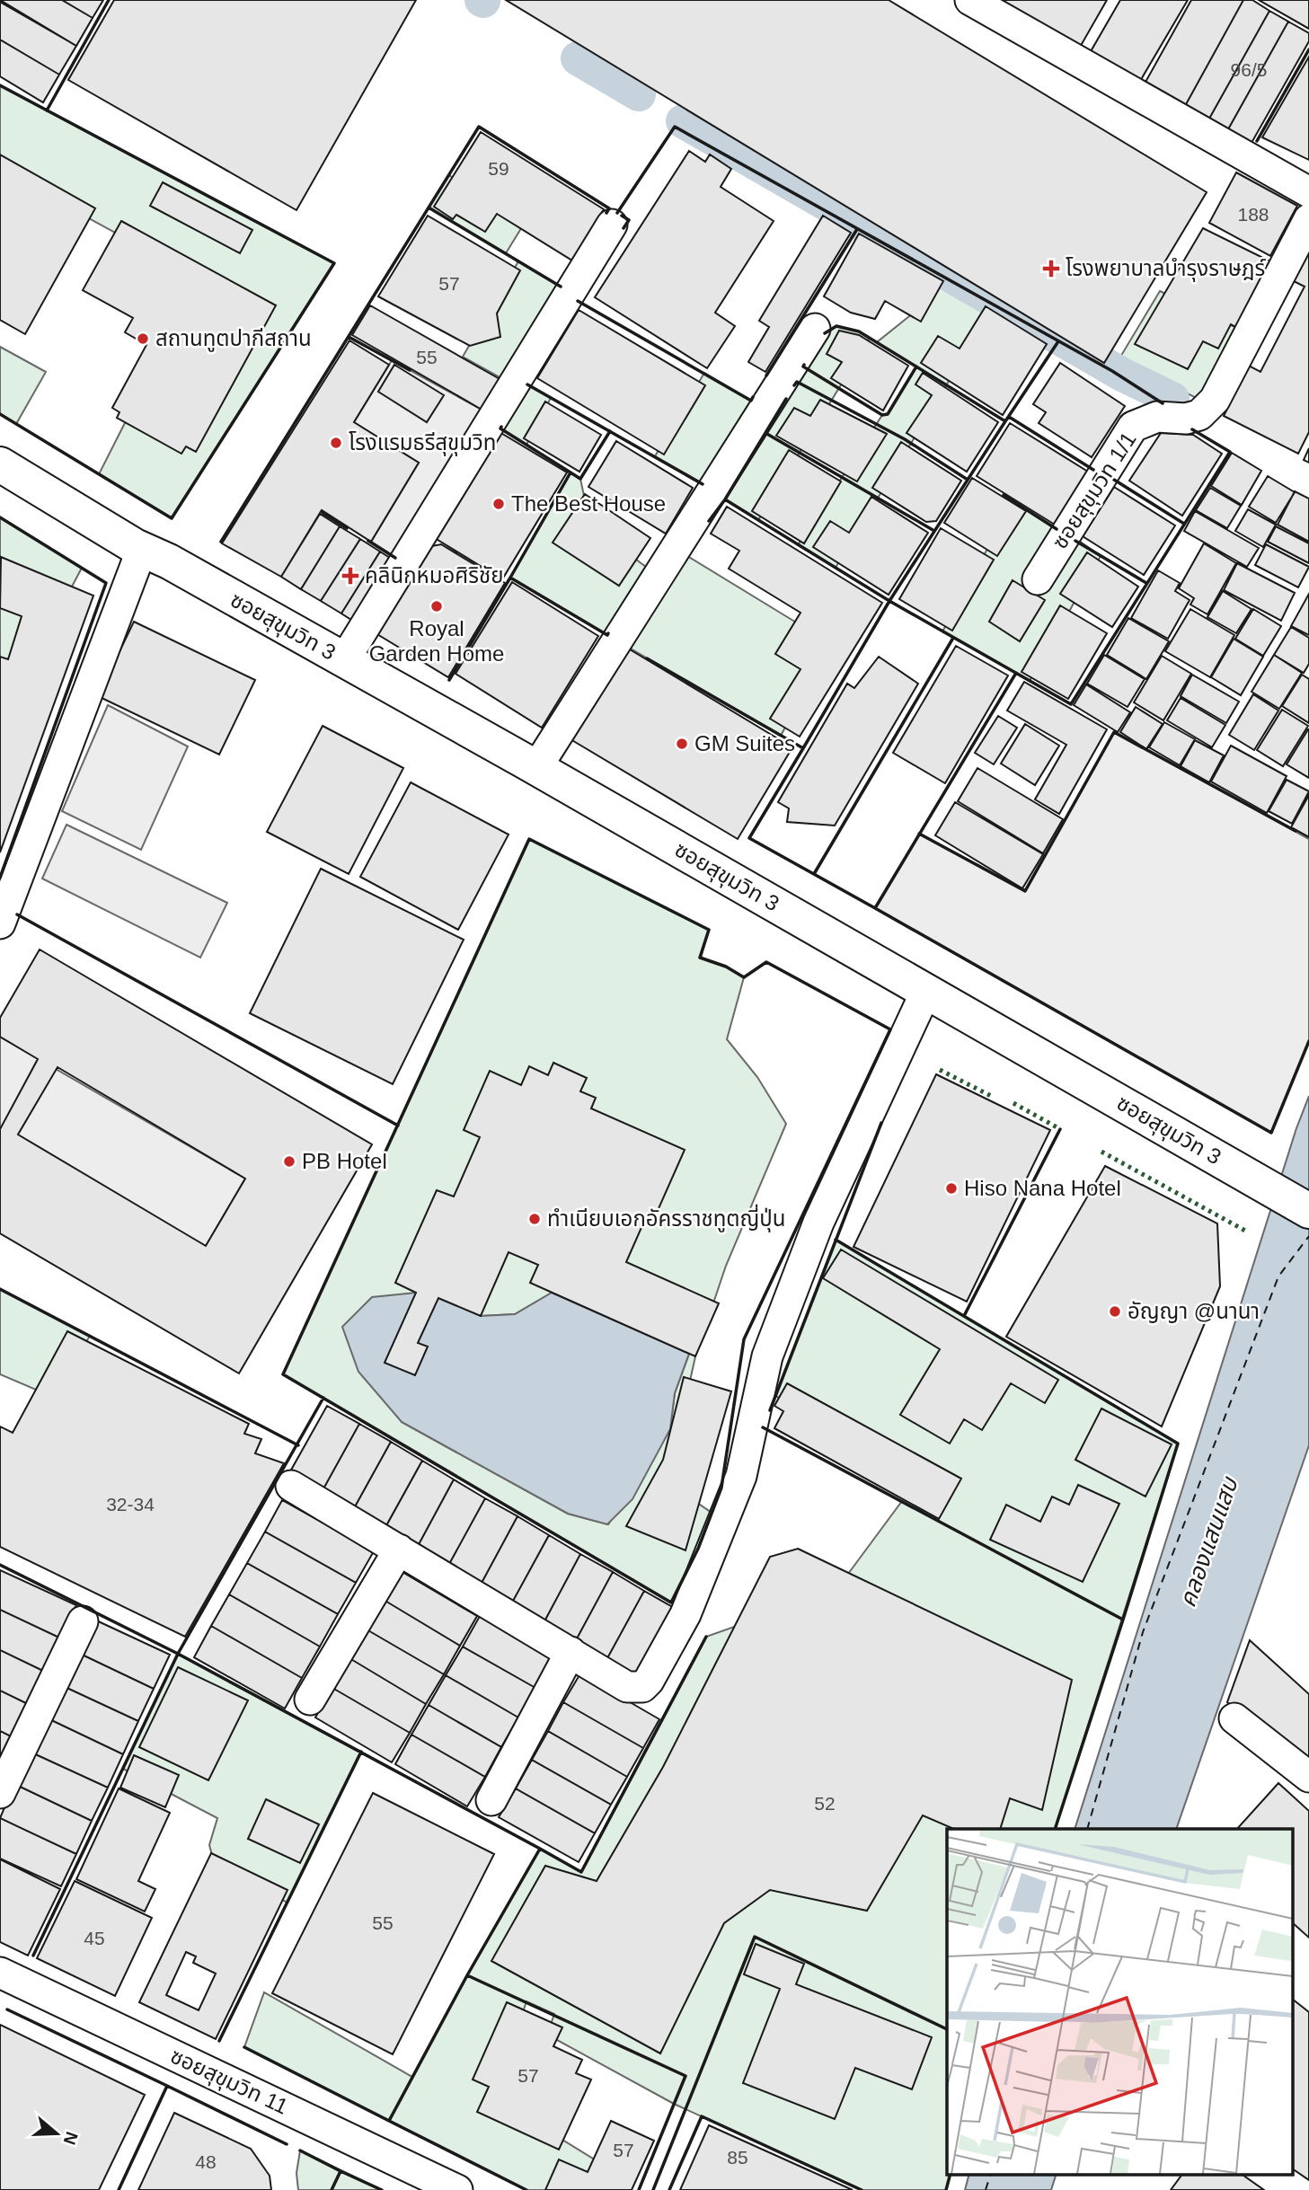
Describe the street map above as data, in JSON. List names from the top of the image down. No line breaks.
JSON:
{"streets":{"street":["ซอยสุขุมวิท 1/1","ซอยสุขุมวิท 3","ซอยสุขุมวิท 11"]},"water":["คลองแสนแสบ"],"places":{"health":["โรงพยาบาลบำรุงราษฎร์","คลินิกหมอศิริชัย"],"other":["สถานทูตปากีสถาน","โรงแรมธรีสุขุมวิท","The Best House","Royal Garden Home","GM Suites","PB Hotel","Hiso Nana Hotel","ทำเนียบเอกอัครราชทูตญี่ปุ่น","อัญญา @นานา"]},"house_numbers":["96/5","59","188","57","55","32-34","52","55","45","57","57","85","48"],"north":"right"}
